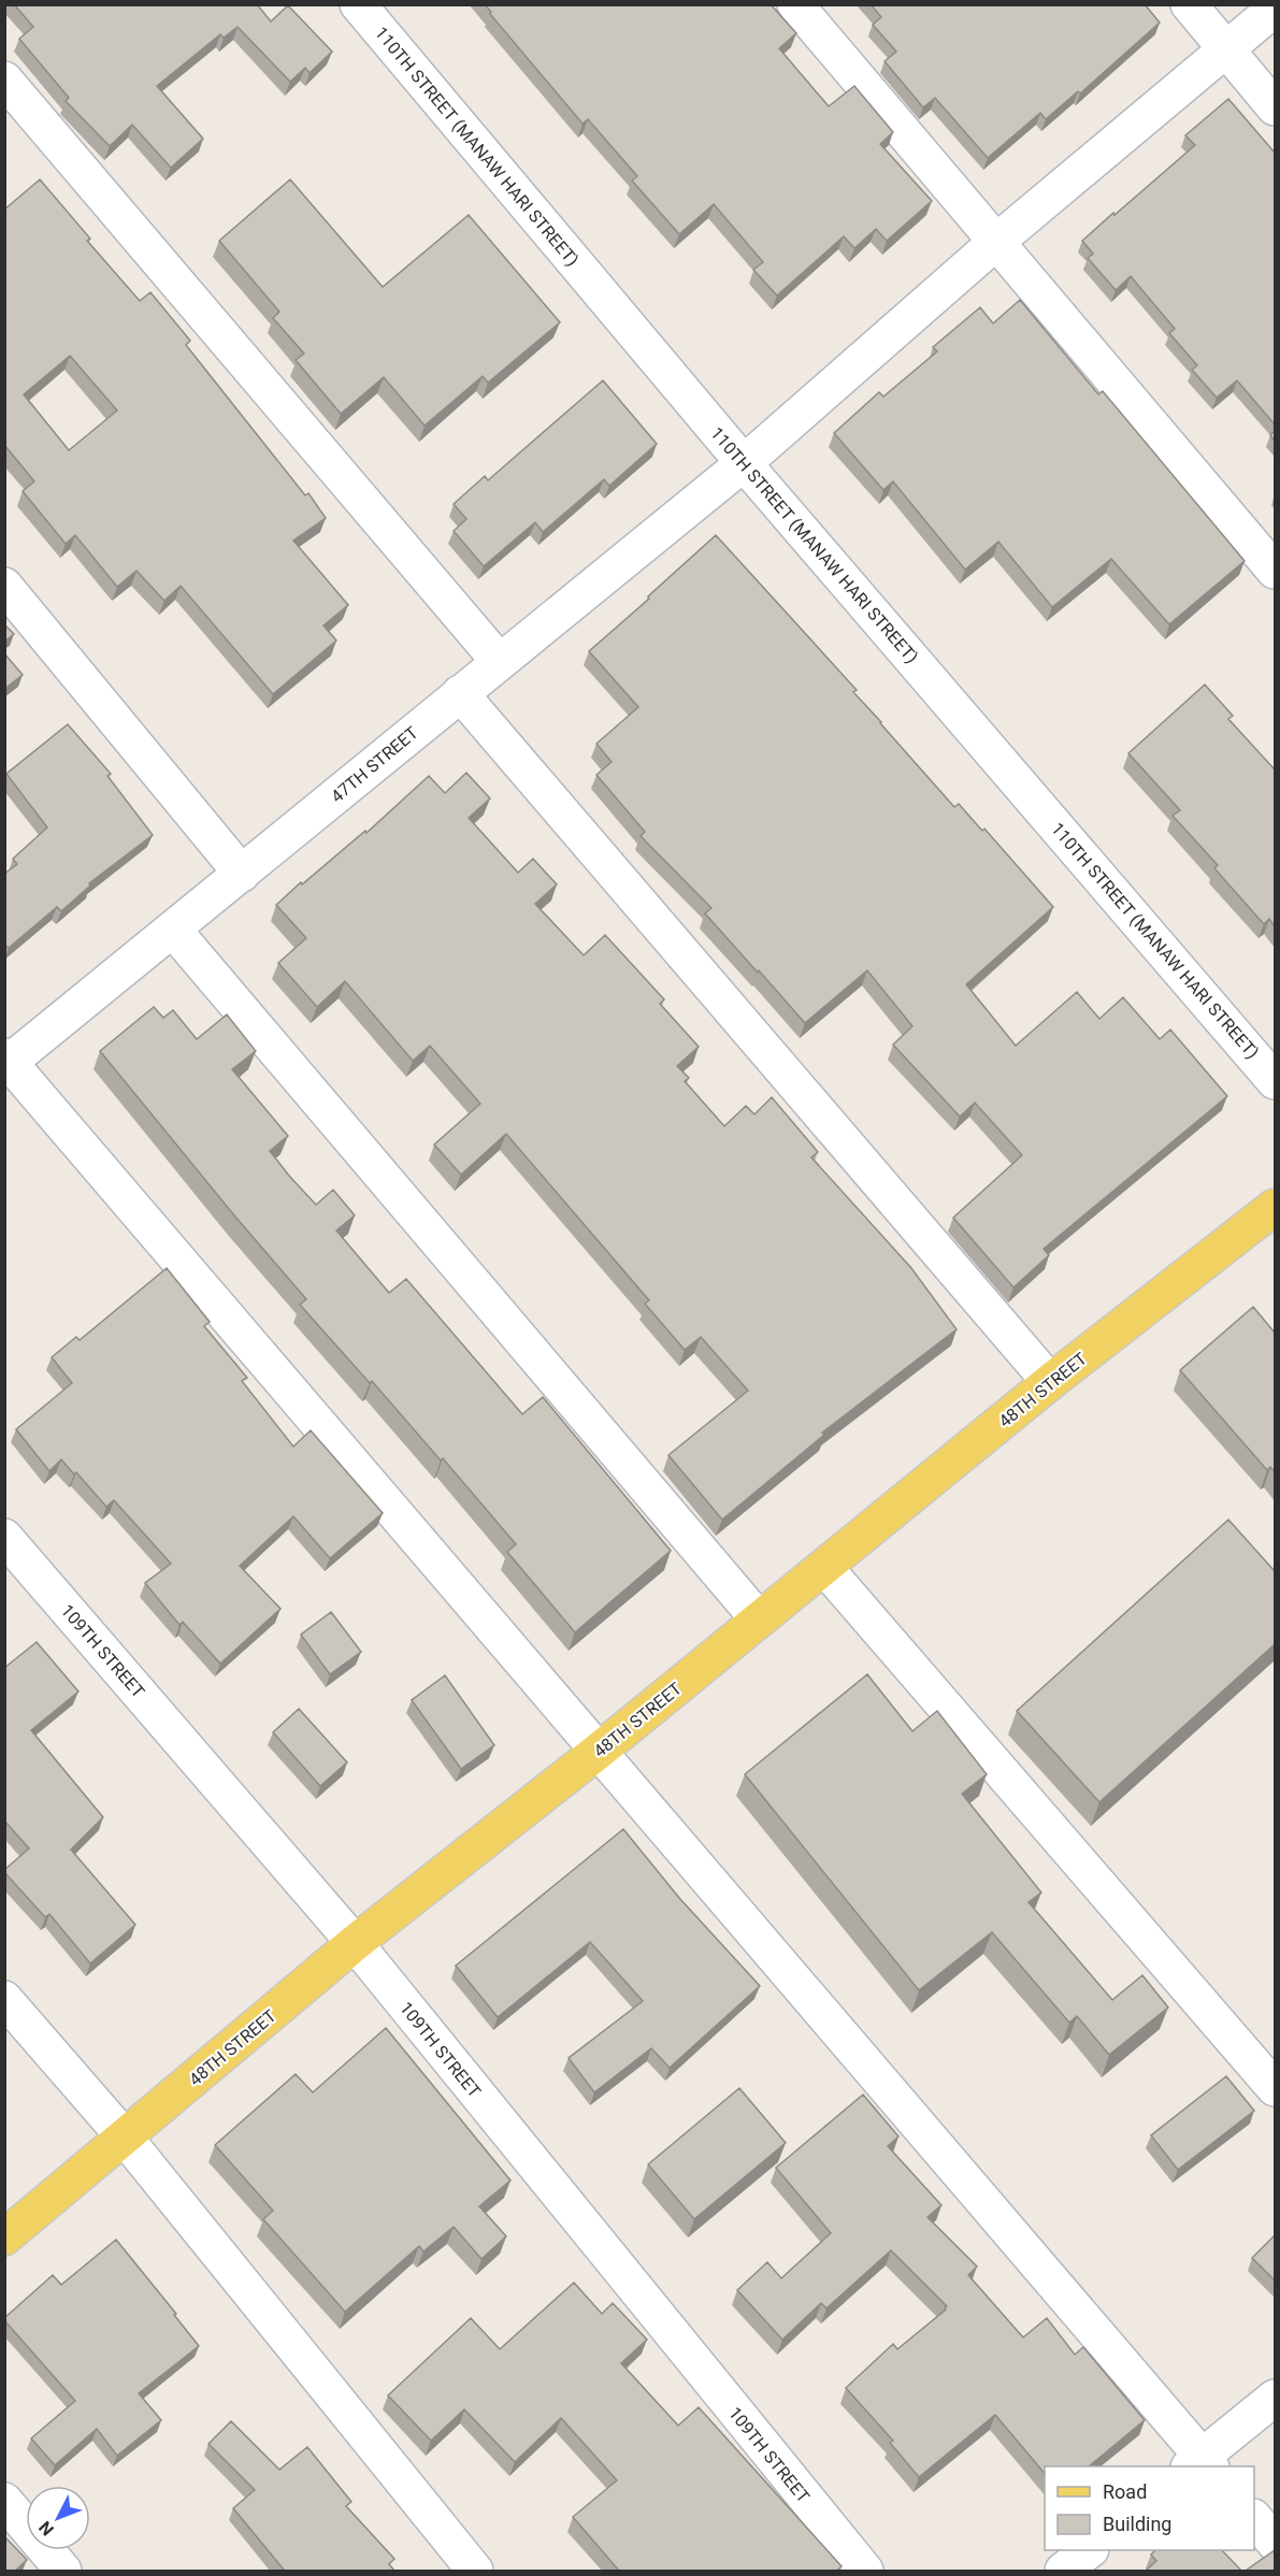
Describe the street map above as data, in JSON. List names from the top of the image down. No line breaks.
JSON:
{"streets":{"main road":["48TH STREET"],"street":["110TH STREET (MANAW HARI STREET)","47TH STREET","109TH STREET"]},"crossings":[["110TH STREET (MANAW HARI STREET)","47TH STREET"],["48TH STREET","109TH STREET"]],"legend":["Road","Building"],"north":"bottom left"}
